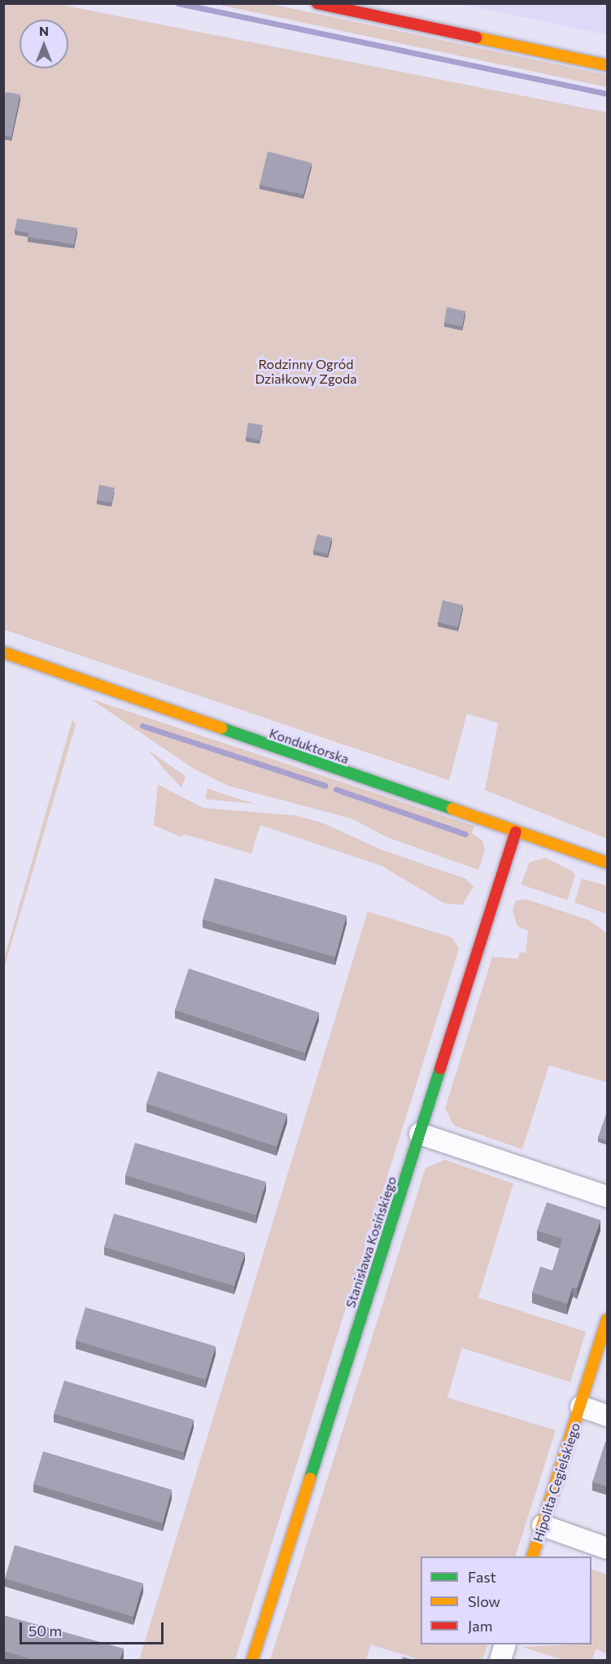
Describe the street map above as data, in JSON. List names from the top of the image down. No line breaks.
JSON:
{"streets":{"street":["Konduktorska","Stanisława Kosińskiego","Hipolita Cegielskiego"]},"crossings":[["Konduktorska","Stanisława Kosińskiego"]],"parks":["Rodzinny Ogród Działkowy Zgoda"],"legend":["Fast","Slow","Jam"],"scale_bar":"50 m","north":"top"}
